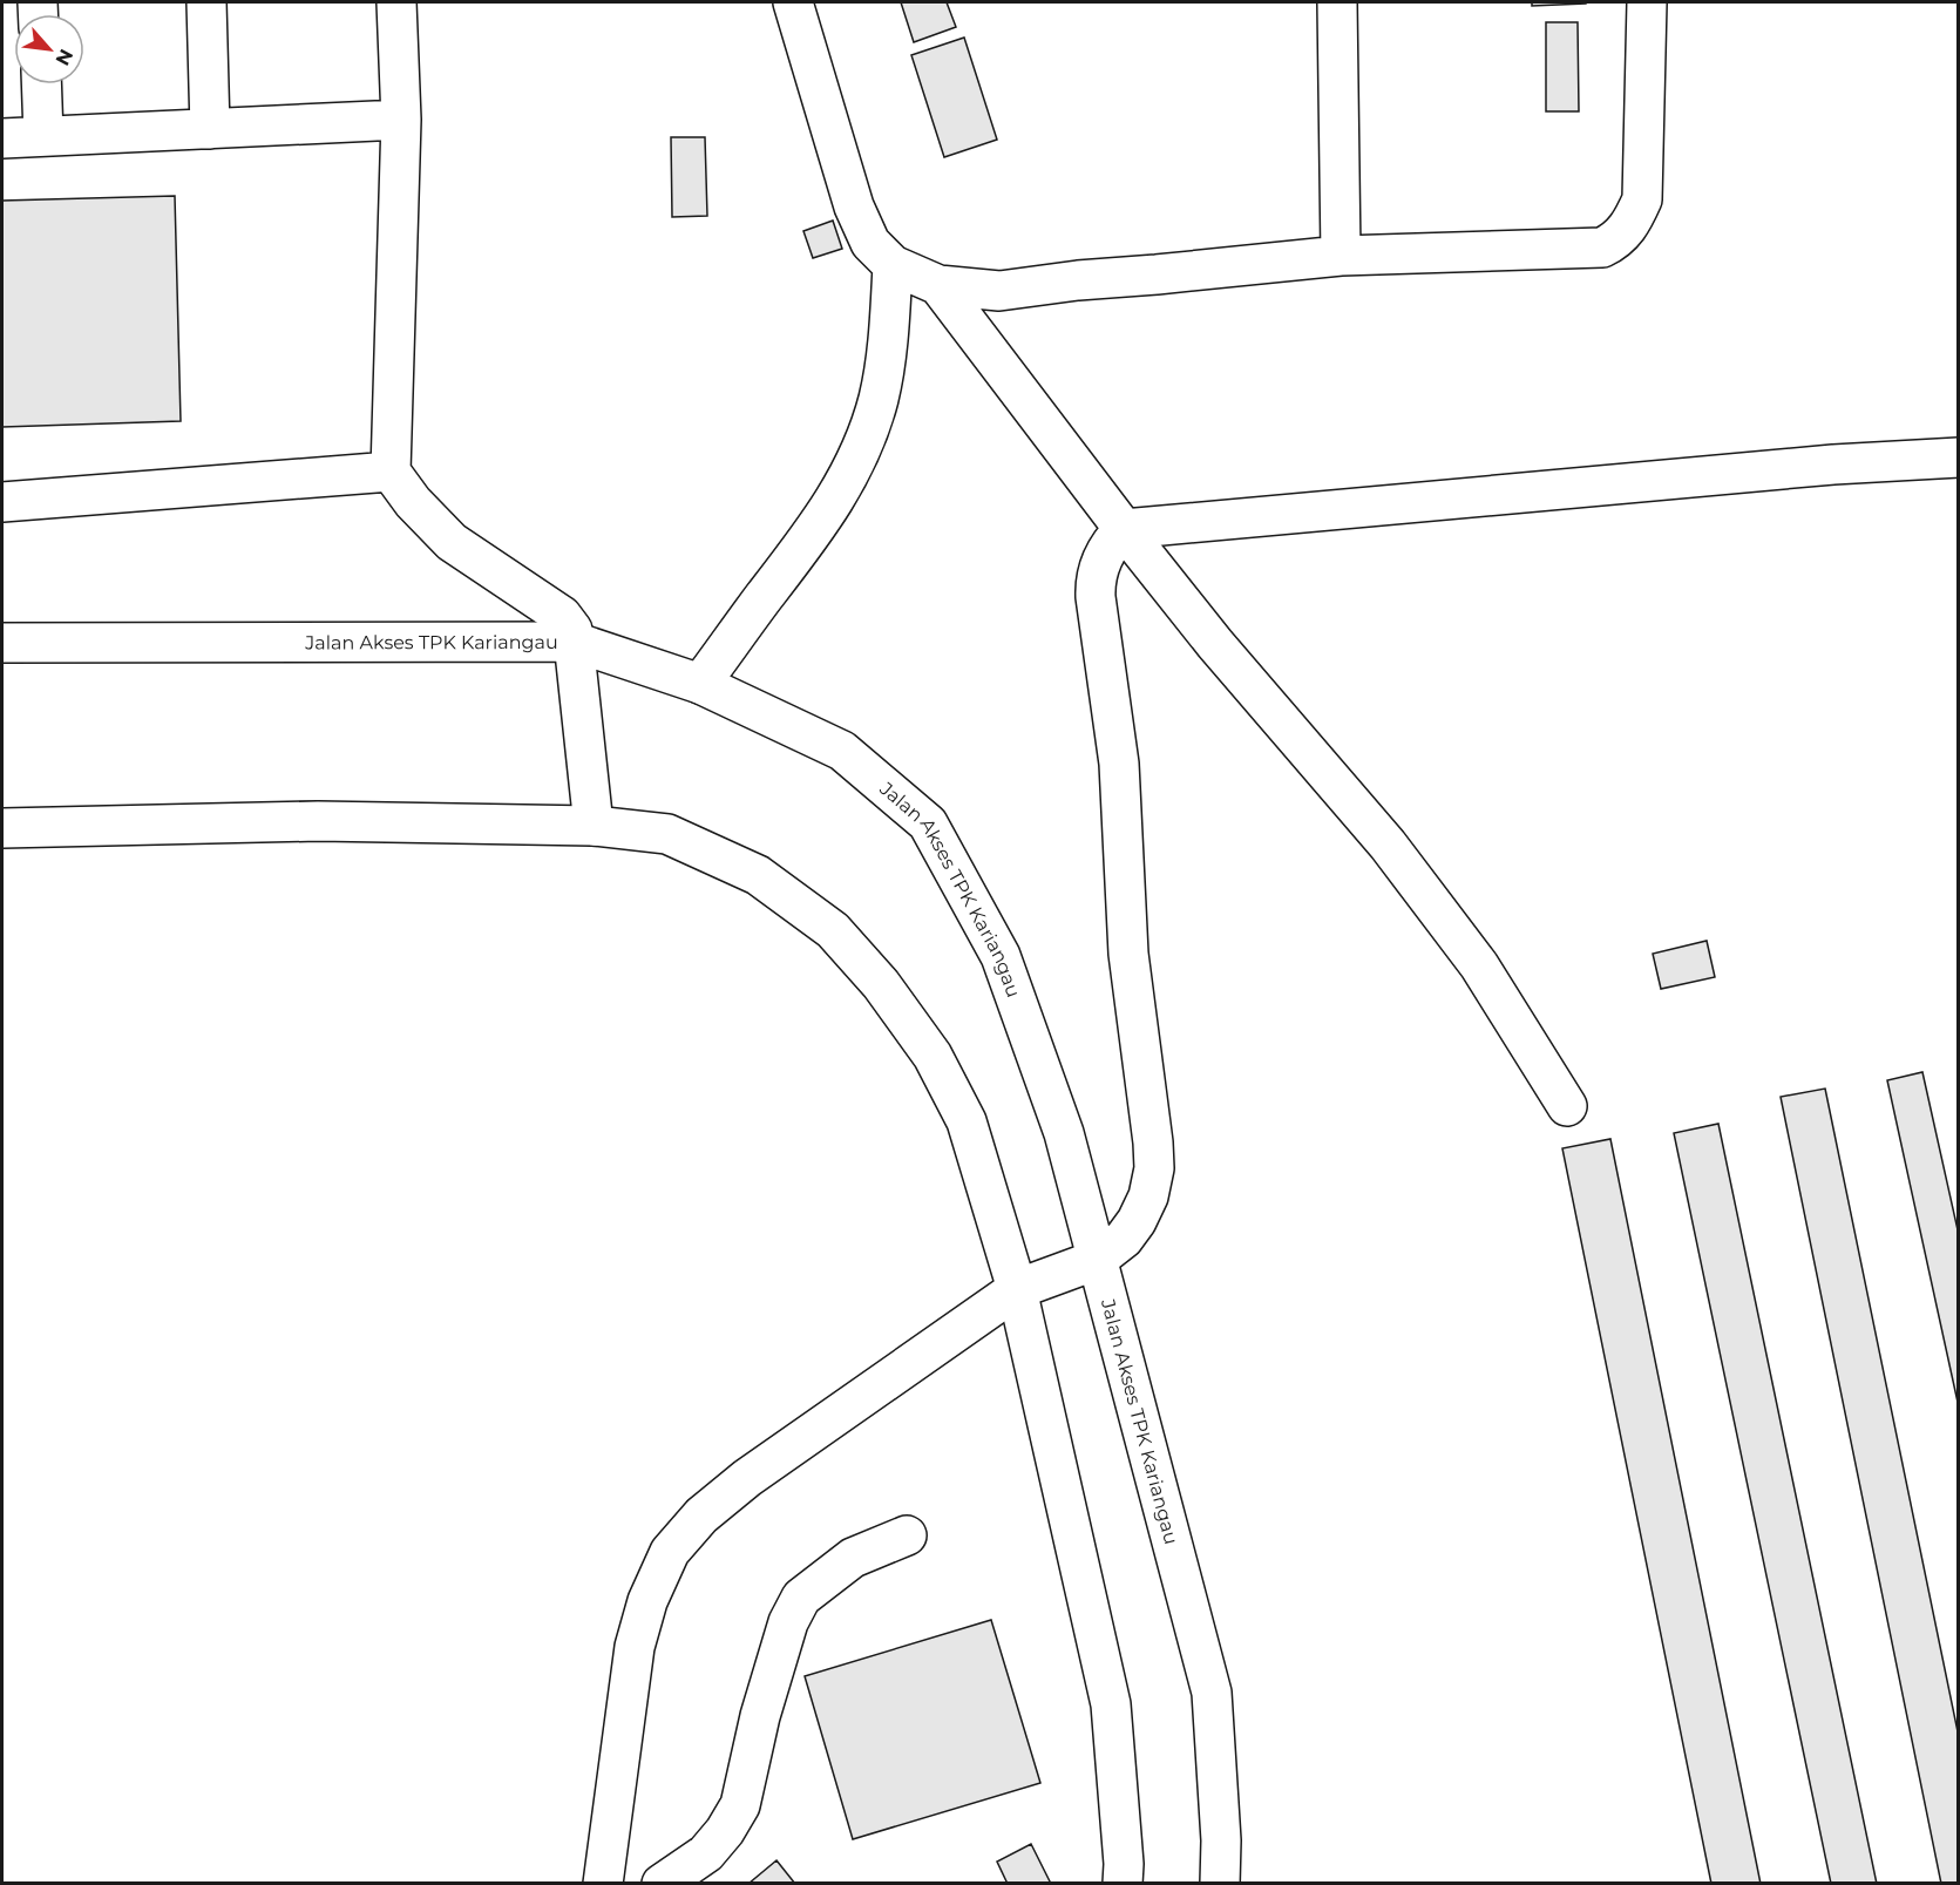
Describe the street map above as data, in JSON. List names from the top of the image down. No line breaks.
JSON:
{"streets":{"main road":["Jalan Akses TPK Kariangau"]},"north":"bottom right"}
